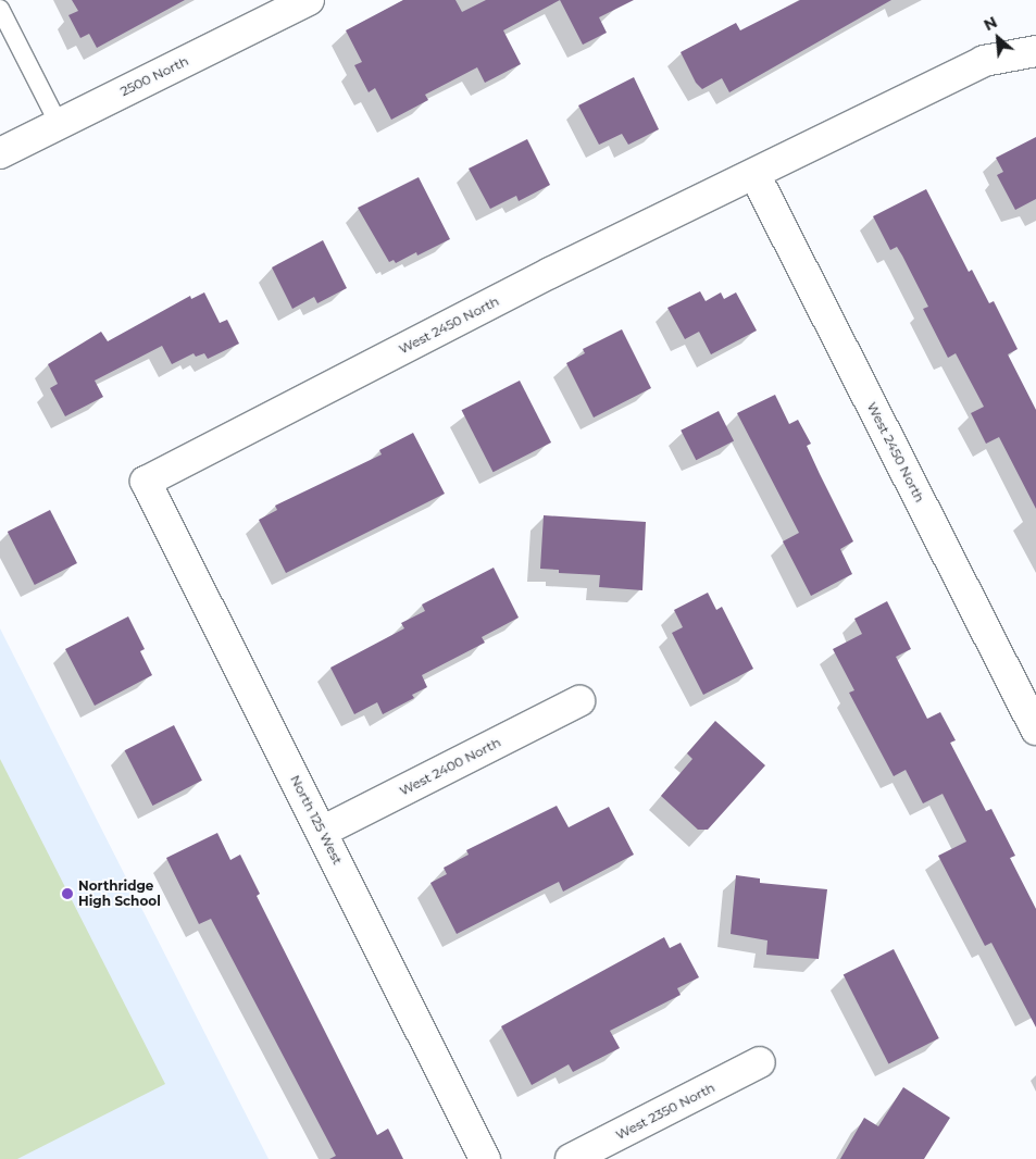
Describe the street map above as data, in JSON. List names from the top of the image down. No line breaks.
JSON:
{"streets":{"street":["2500 North","West 2450 North","West 2400 North","North 125 West","West 2350 North"]},"crossings":[["West 2450 North","North 125 West"],["West 2400 North","North 125 West"]],"places":["Northridge High School"],"north":"top left"}
